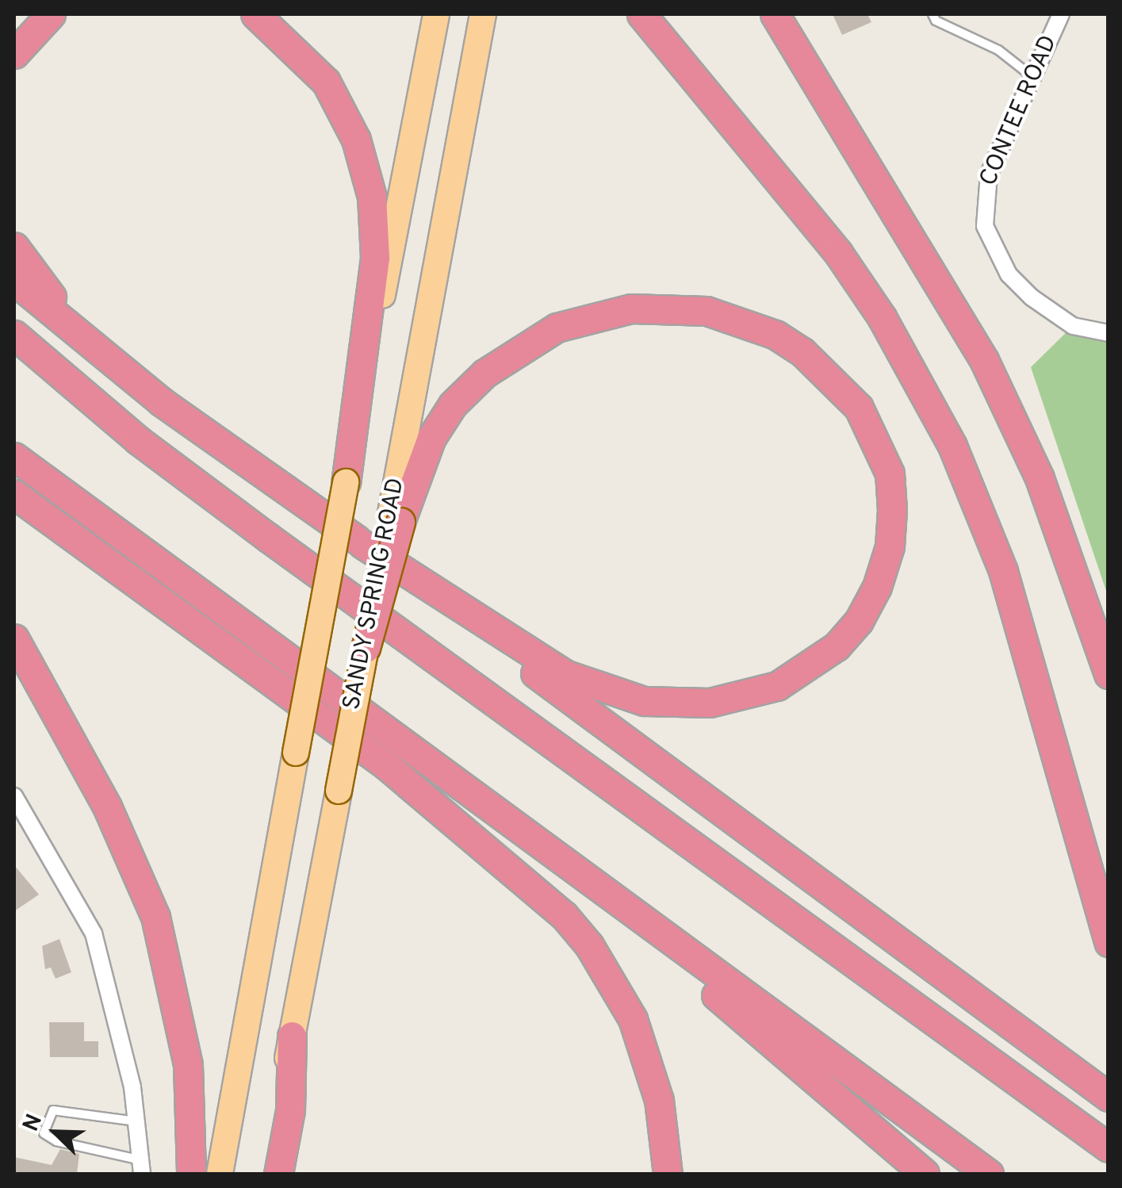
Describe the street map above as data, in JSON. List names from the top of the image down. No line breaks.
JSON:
{"streets":{"main road":["SANDY SPRING ROAD"],"street":["CONTEE ROAD"]},"north":"top left"}
